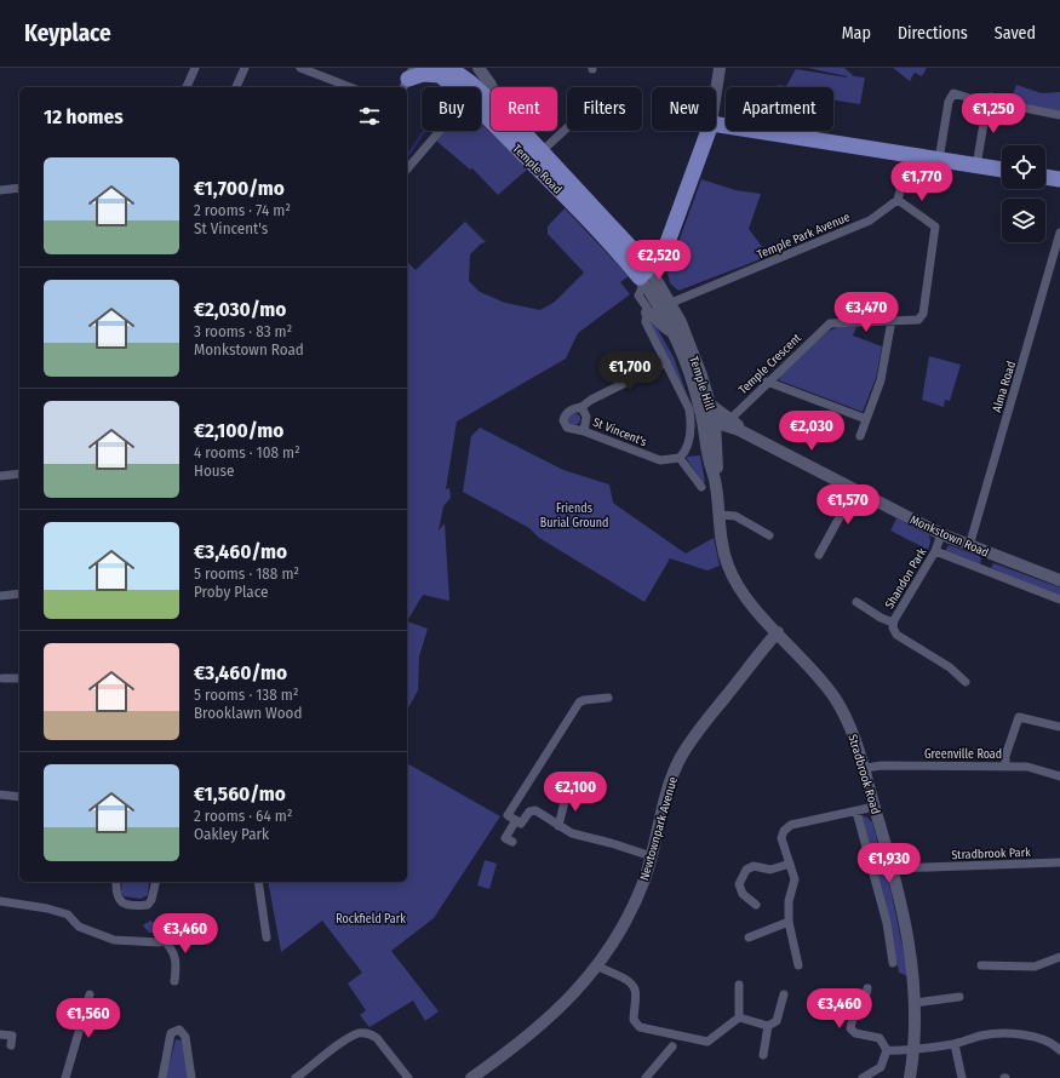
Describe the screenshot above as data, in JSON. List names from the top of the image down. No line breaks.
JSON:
{"streets":{"highway":["Temple Road"],"main road":["Temple Hill","Monkstown Road","Stradbrook Road","Newtownpark Avenue"],"street":["Temple Park Avenue","Temple Crescent","Alma Road","St Vincent's","Shandon Park","Greenville Road","Stradbrook Park"]},"crossings":[["Temple Road","Temple Hill"],["Temple Park Avenue","Temple Crescent"],["Temple Park Avenue","Temple Hill"],["Temple Crescent","Temple Hill"],["Temple Crescent","Monkstown Road"],["Temple Crescent","Stradbrook Road"],["Temple Hill","Monkstown Road"],["Temple Hill","Stradbrook Road"],["Alma Road","Monkstown Road"],["Monkstown Road","Shandon Park"],["Monkstown Road","Stradbrook Road"],["Greenville Road","Stradbrook Road"],["Stradbrook Road","Newtownpark Avenue"],["Stradbrook Road","Stradbrook Park"]],"parks":["Friends Burial Ground","Rockfield Park"],"page":{"header":"Keyplace","nav":["Map","Directions","Saved"],"chip":["Buy","Rent","Filters","New","Apartment"],"heading":"12 homes","price":["€1,250","€1,770","€2,520","€3,470","€1,700","€2,030","€1,570","€2,100","€1,930","€3,460","€3,460","€1,560"],"list":[{"name":"€1,700/mo","note":"2 rooms · 74 m² · St Vincent's"},{"name":"€2,030/mo","note":"3 rooms · 83 m² · Monkstown Road"},{"name":"€2,100/mo","note":"4 rooms · 108 m² · House"},{"name":"€3,460/mo","note":"5 rooms · 188 m² · Proby Place"},{"name":"€3,460/mo","note":"5 rooms · 138 m² · Brooklawn Wood"},{"name":"€1,560/mo","note":"2 rooms · 64 m² · Oakley Park"}]}}
